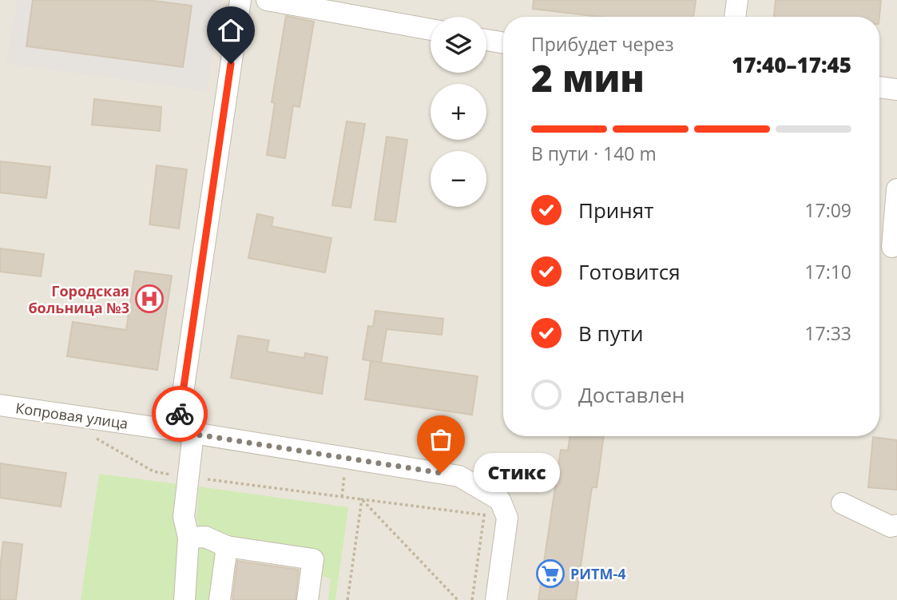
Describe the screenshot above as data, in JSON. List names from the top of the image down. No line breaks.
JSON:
{"streets":{"street":["Копровая улица"]},"places":{"hospital":["Городская больница №3"],"other":["Стикс"],"supermarket":["РИТМ-4"]},"page":{"map_buttons":["+","−"],"heading":["2 мин","Прибудет через","17:40–17:45"],"bar":"В пути · 140 m","list":[["Принят","17:09"],["Готовится","17:10"],["В пути","17:33"],"Доставлен"],"bubble":"Стикс"}}
